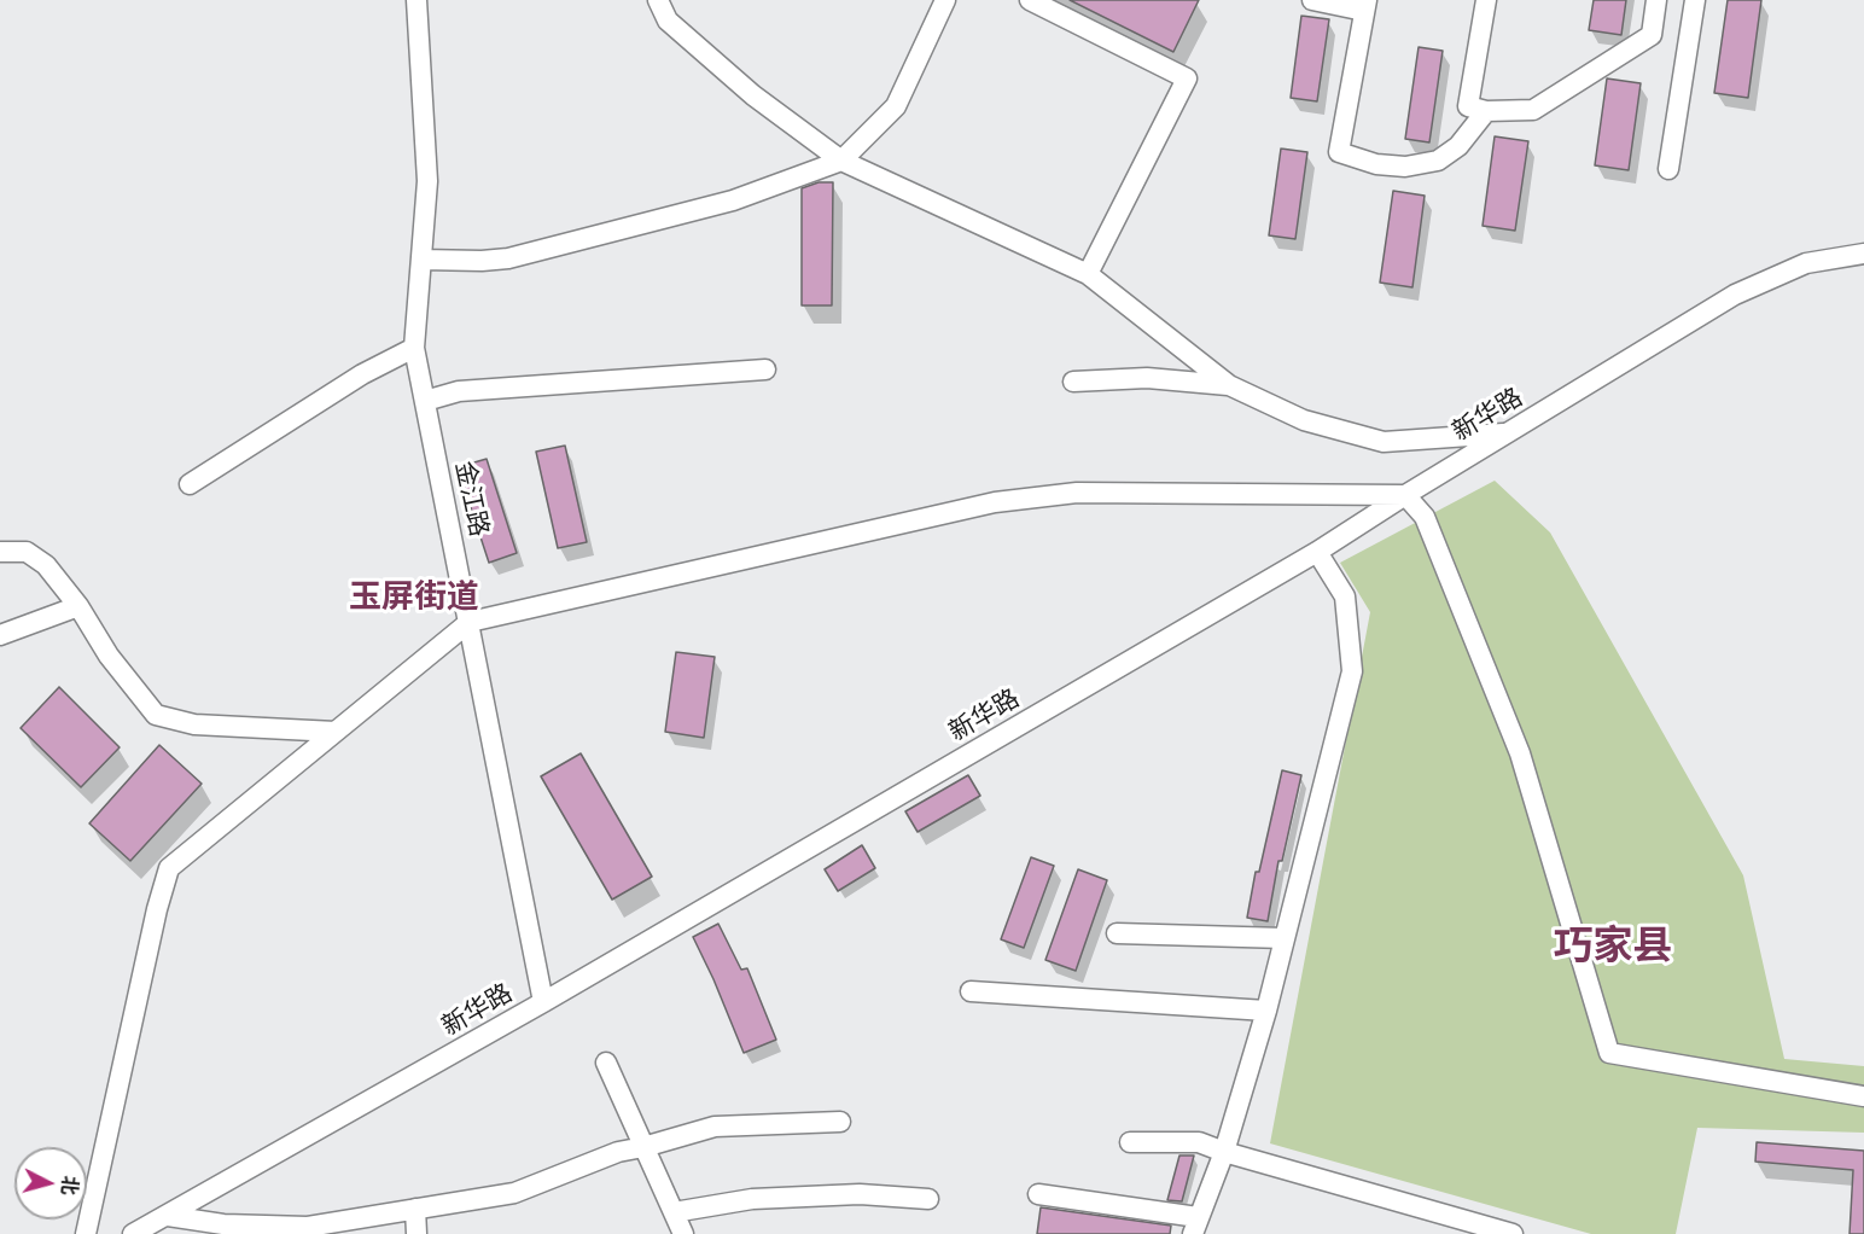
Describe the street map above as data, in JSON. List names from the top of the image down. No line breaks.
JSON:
{"streets":{"street":["新华路","金江路"]},"crossings":[["新华路","金江路"]],"districts":["玉屏街道","巧家县"],"north":"right"}
